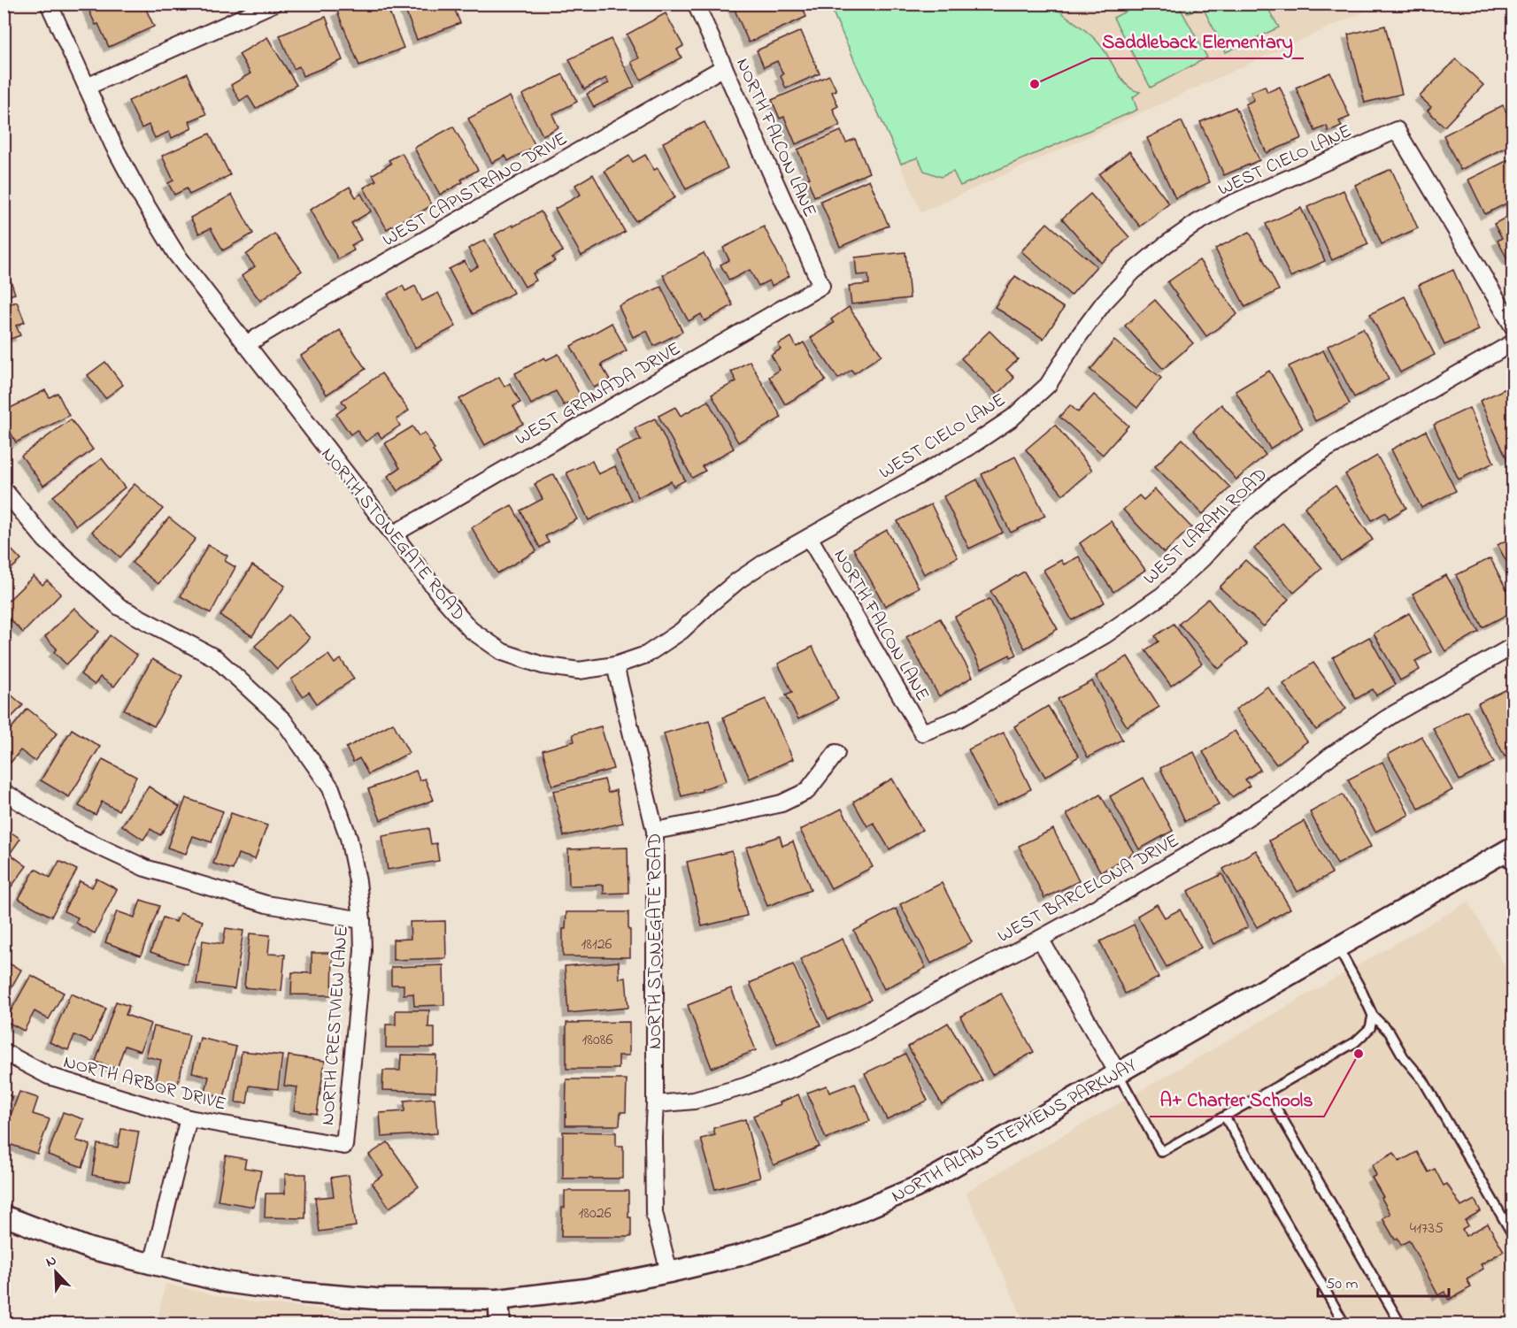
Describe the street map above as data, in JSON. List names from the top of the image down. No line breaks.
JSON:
{"streets":{"street":["NORTH FALCON LANE","WEST CIELO LANE","WEST CAPISTRANO DRIVE","WEST GRANADA DRIVE","WEST LARAMI ROAD","NORTH STONEGATE ROAD","WEST BARCELONA DRIVE","NORTH CRESTVIEW LANE","NORTH ARBOR DRIVE","NORTH ALAN STEPHENS PARKWAY"]},"crossings":[["NORTH FALCON LANE","WEST CIELO LANE"],["NORTH FALCON LANE","WEST CAPISTRANO DRIVE"],["NORTH FALCON LANE","WEST GRANADA DRIVE"],["NORTH FALCON LANE","WEST LARAMI ROAD"],["WEST CIELO LANE","NORTH STONEGATE ROAD"],["WEST CAPISTRANO DRIVE","NORTH STONEGATE ROAD"],["WEST GRANADA DRIVE","NORTH STONEGATE ROAD"],["NORTH STONEGATE ROAD","WEST BARCELONA DRIVE"],["NORTH STONEGATE ROAD","NORTH ALAN STEPHENS PARKWAY"],["NORTH CRESTVIEW LANE","NORTH ARBOR DRIVE"]],"places":["Saddleback Elementary","A+ Charter Schools"],"house_numbers":["18126","18086","18026","41735"],"scale_bar":"50 m","north":"top left"}
